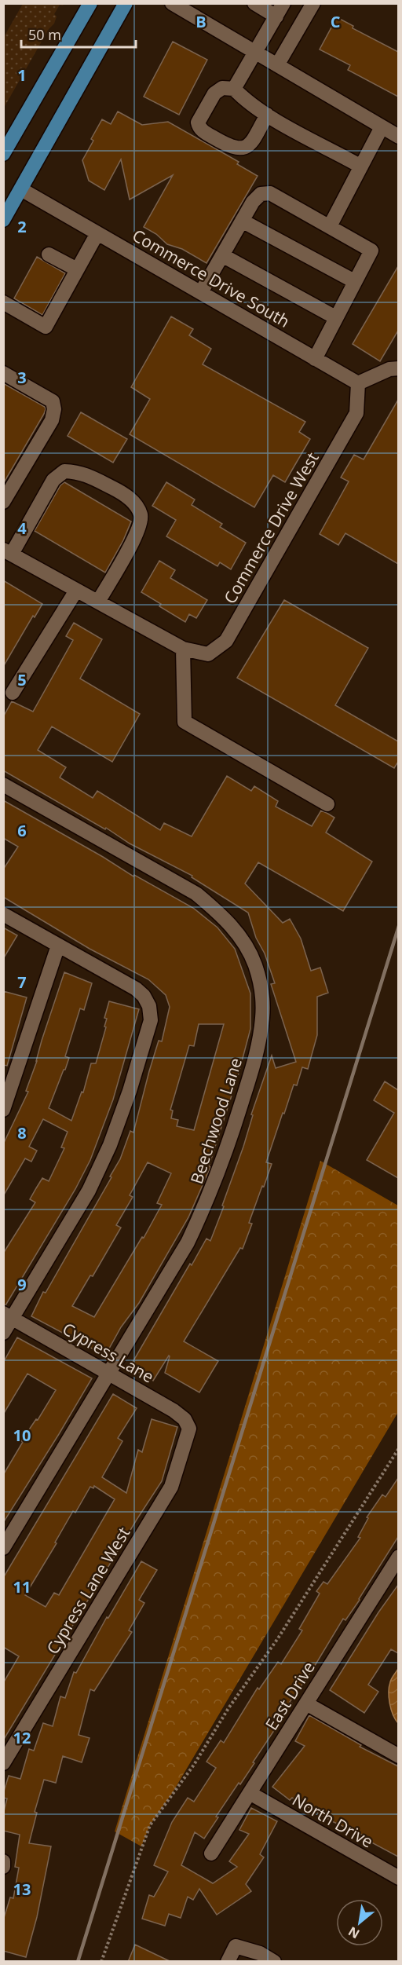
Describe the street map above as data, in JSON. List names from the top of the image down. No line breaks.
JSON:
{"streets":{"street":["Commerce Drive South","Commerce Drive West","Beechwood Lane","Cypress Lane","Cypress Lane West","East Drive","North Drive"]},"crossings":[["Commerce Drive South","Commerce Drive West"],["Beechwood Lane","Cypress Lane"],["Cypress Lane","Cypress Lane West"],["East Drive","North Drive"]],"scale_bar":"50 m","north":"bottom left","grid":{"columns":["B","C"],"rows":["1","2","3","4","5","6","7","8","9","10","11","12","13"]}}
